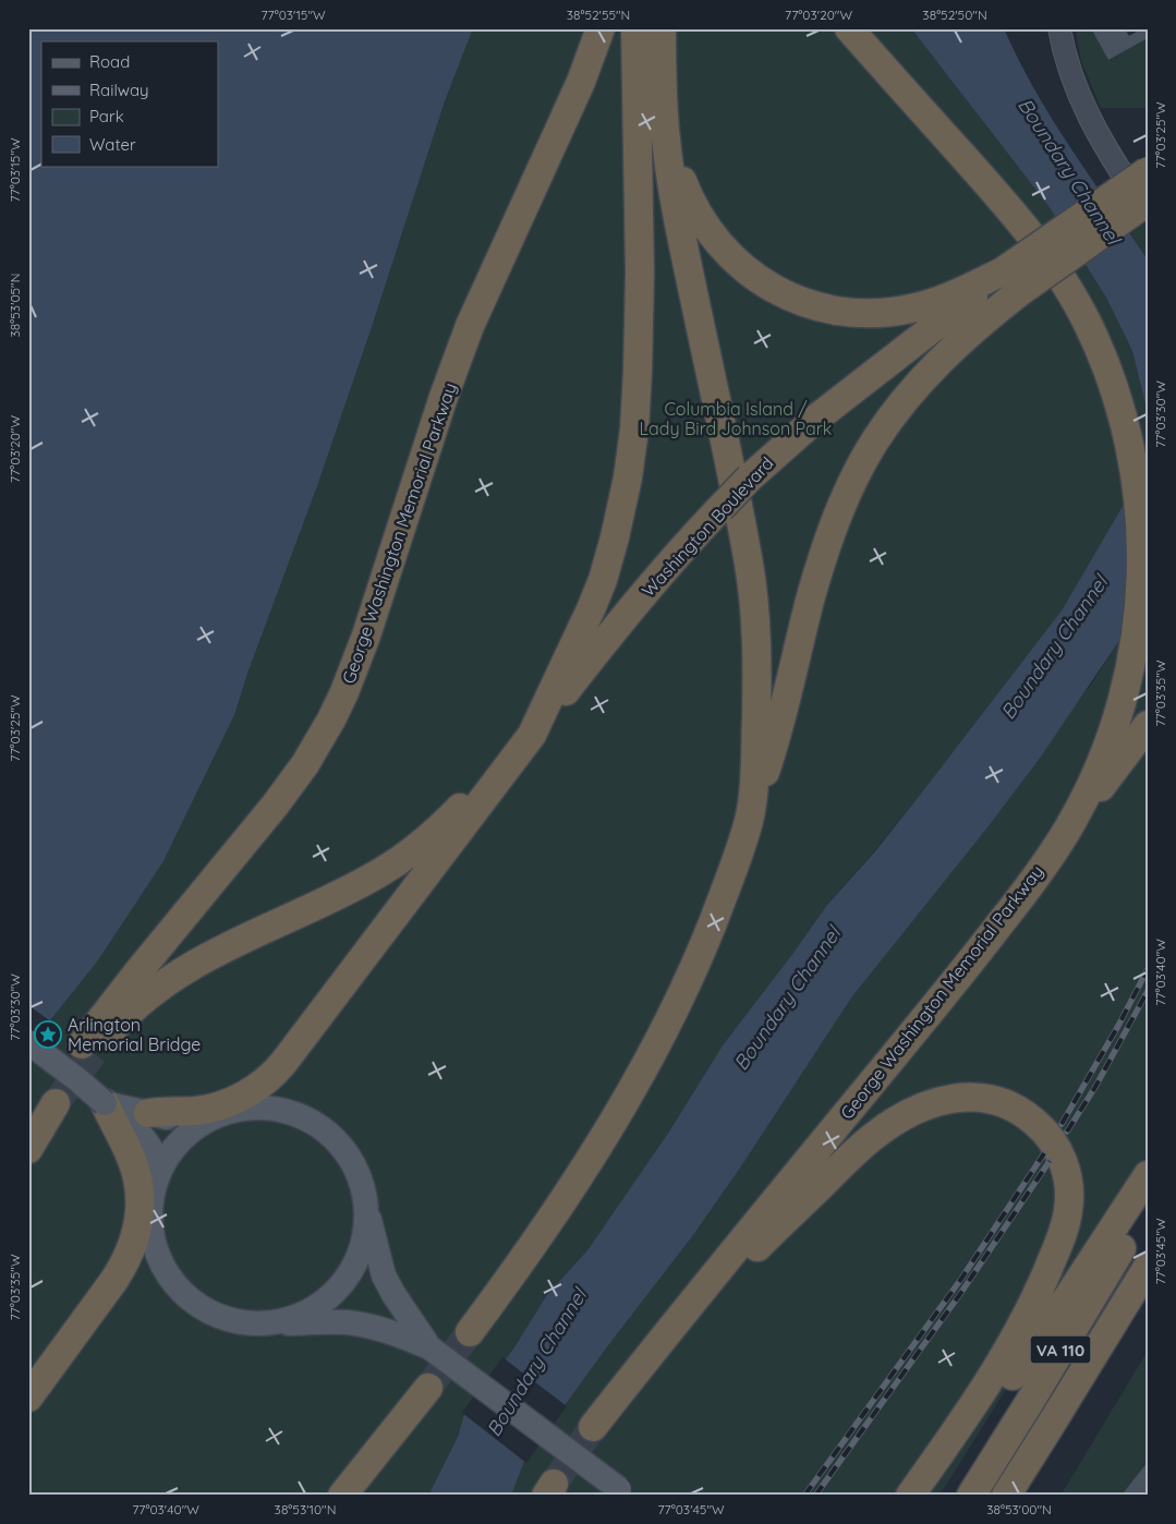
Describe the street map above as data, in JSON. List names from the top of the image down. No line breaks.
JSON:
{"streets":{"highway":["Washington Boulevard","George Washington Memorial Parkway","VA 110"]},"water":["Boundary Channel"],"parks":["Columbia Island / Lady Bird Johnson Park"],"places":{"place":["Arlington Memorial Bridge"]},"legend":["Road","Railway","Park","Water"],"coordinates":["77°03'15\"W","38°52'55\"N","77°03'20\"W","38°52'50\"N","77°03'25\"W","38°53'05\"N","77°03'30\"W","77°03'35\"W","77°03'40\"W","77°03'45\"W","38°53'10\"N","38°53'00\"N"]}
